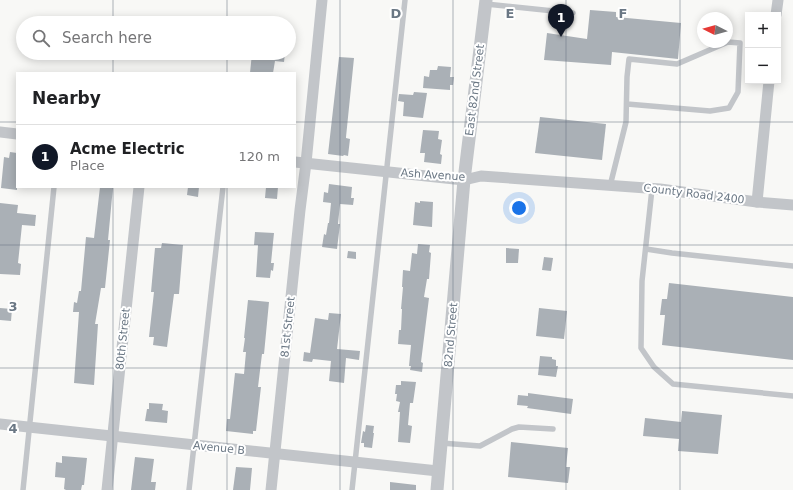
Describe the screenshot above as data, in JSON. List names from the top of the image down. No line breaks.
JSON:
{"streets":{"street":["East 82nd Street","Ash Avenue","County Road 2400","81st Street","82nd Street","80th Street","Avenue B"]},"crossings":[["East 82nd Street","Ash Avenue"],["East 82nd Street","82nd Street"],["Ash Avenue","County Road 2400"],["Ash Avenue","81st Street"],["Ash Avenue","82nd Street"],["81st Street","Avenue B"],["82nd Street","Avenue B"],["80th Street","Avenue B"]],"north":"left","page":{"pins":"1","map_buttons":["+","−"],"search":"Search here","heading":"Nearby","list":[{"mark":"1","name":"Acme Electric","note":"Place","value":"120 m"}]},"grid":{"columns":["D","E","F"],"rows":["3","4"]}}
